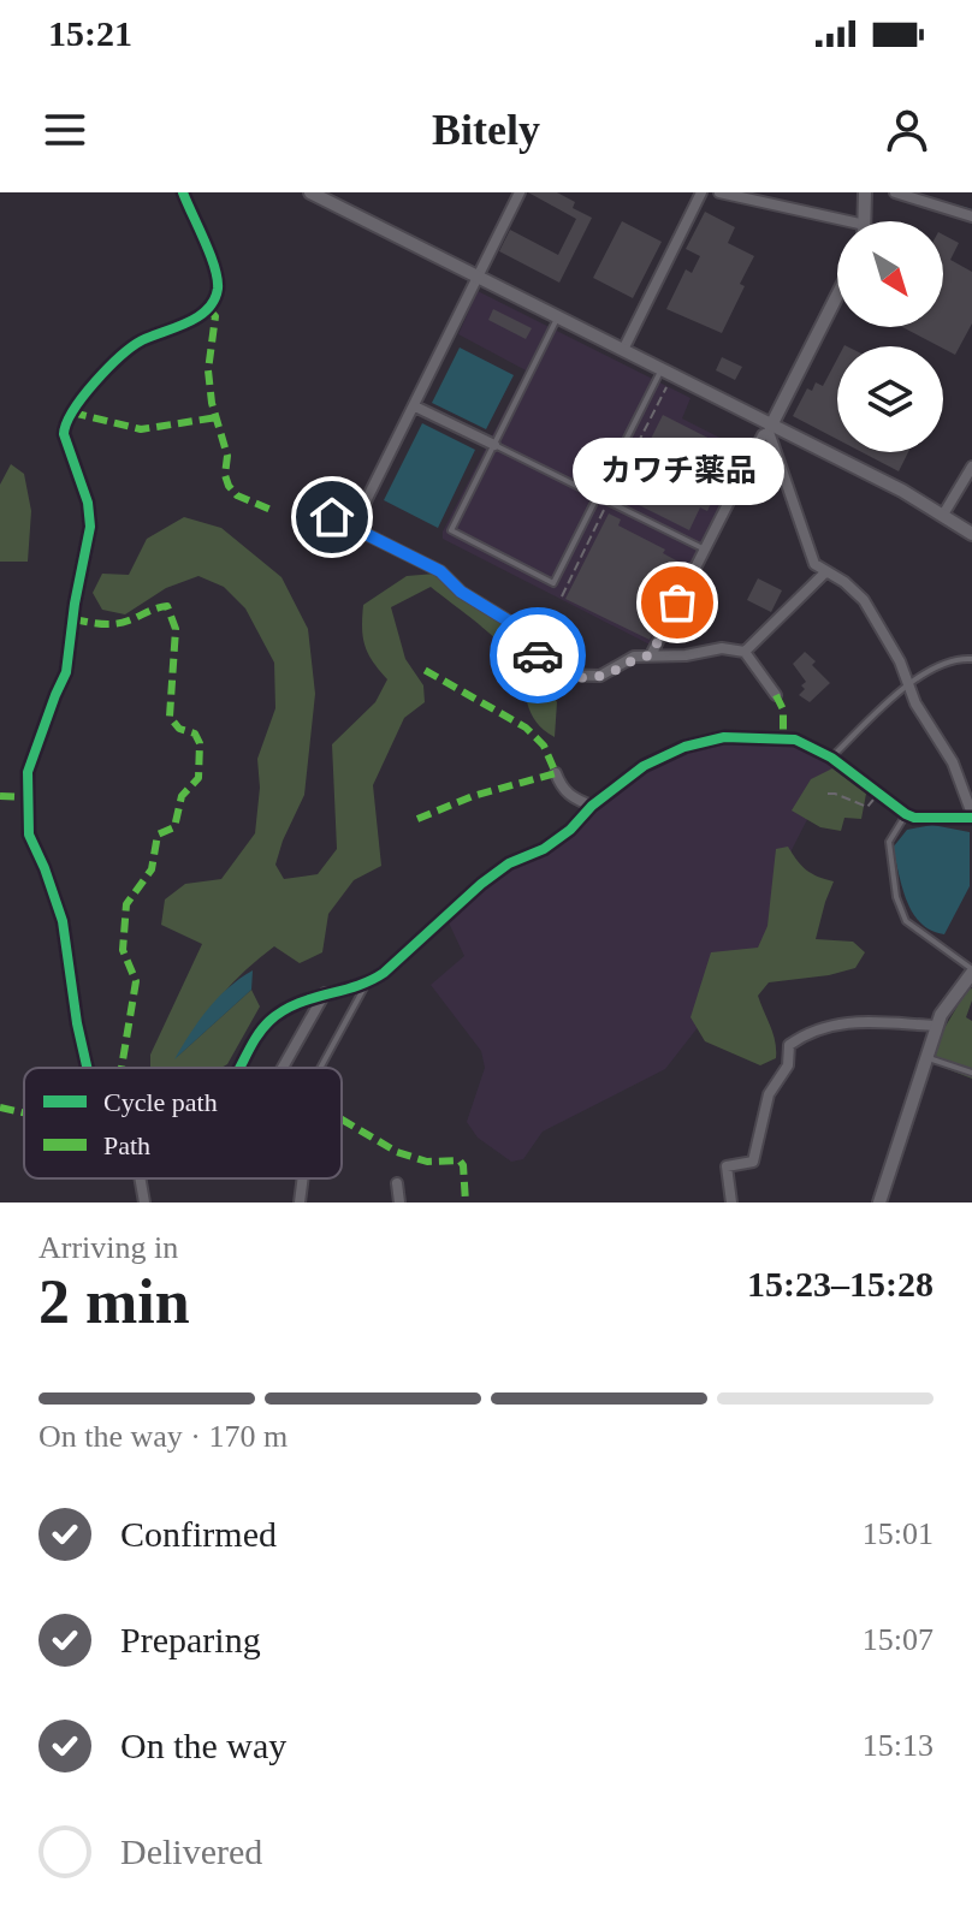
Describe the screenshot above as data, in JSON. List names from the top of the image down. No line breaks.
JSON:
{"places":["カワチ薬品"],"legend":["Cycle path","Path"],"north":"bottom right","page":{"status":"15:21","header":"Bitely","bubble":"カワチ薬品","heading":["2 min","Arriving in","15:23–15:28"],"bar":"On the way · 170 m","list":[["Confirmed","15:01"],["Preparing","15:07"],["On the way","15:13"],"Delivered"]}}
